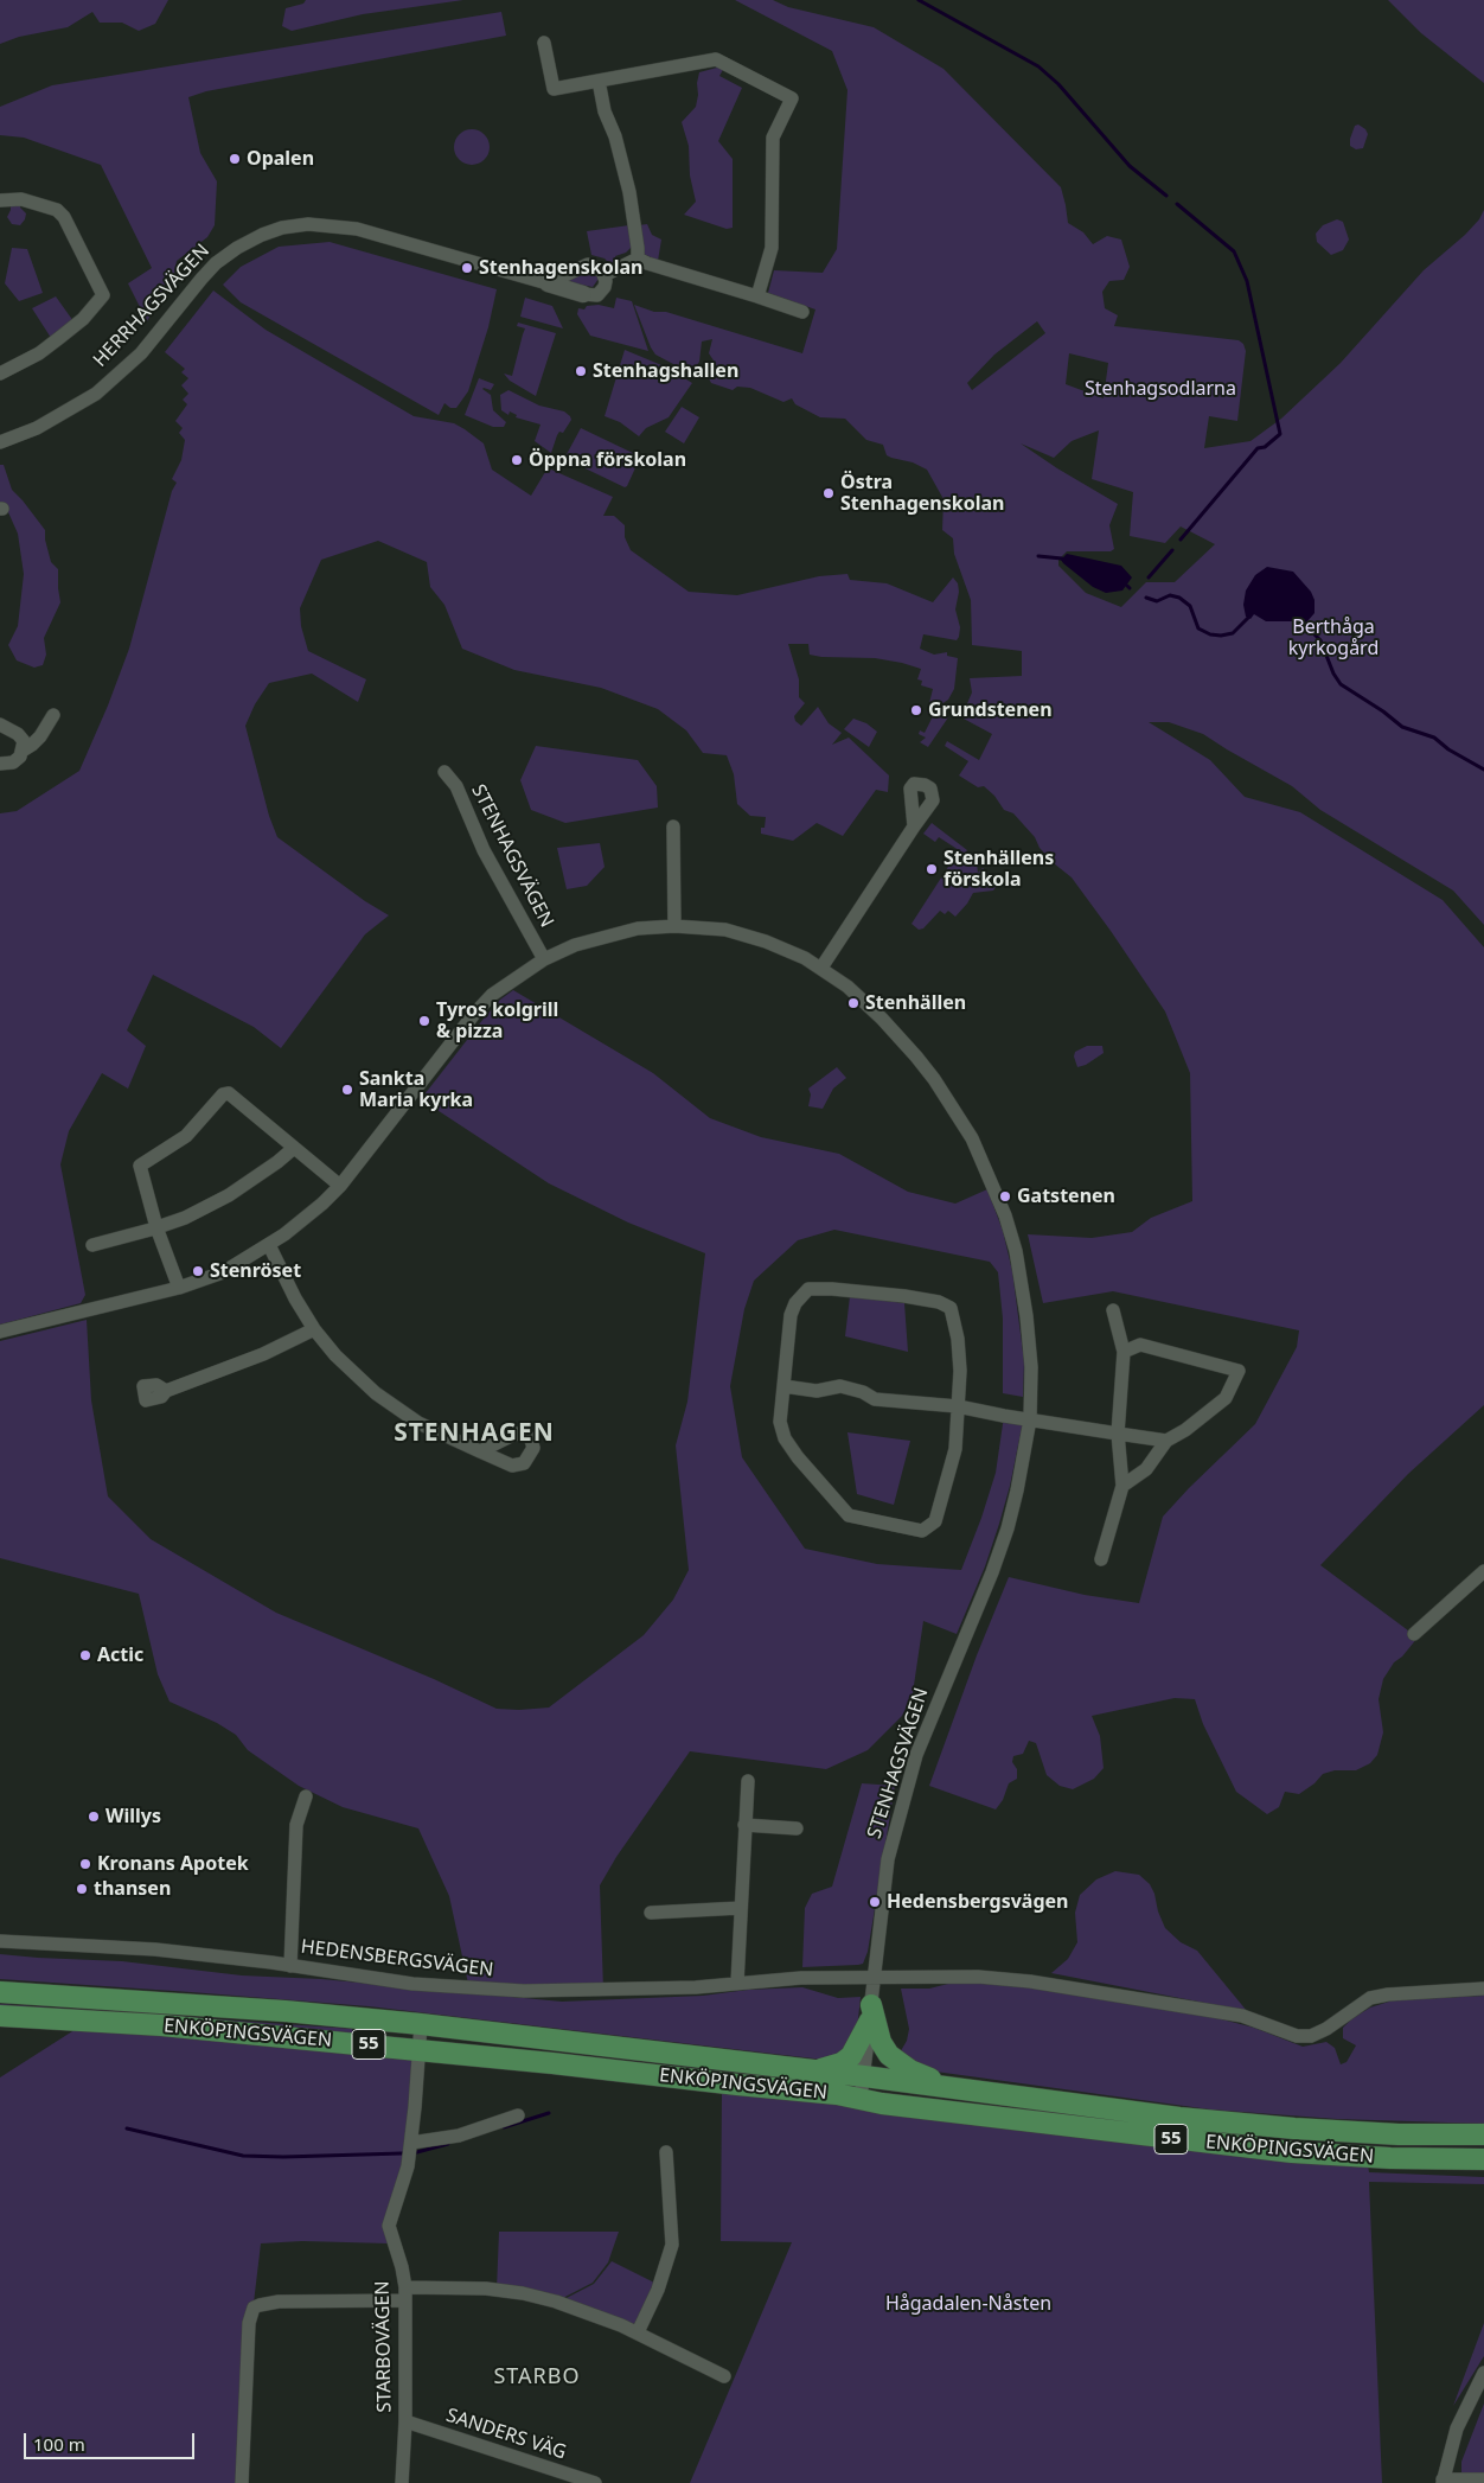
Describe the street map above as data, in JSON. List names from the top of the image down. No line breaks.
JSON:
{"streets":{"main road":["ENKÖPINGSVÄGEN","55"],"street":["HERRHAGSVÄGEN","STENHAGSVÄGEN","HEDENSBERGSVÄGEN","STARBOVÄGEN","SANDERS VÄG"]},"crossings":[["STENHAGSVÄGEN","HEDENSBERGSVÄGEN"],["STENHAGSVÄGEN","ENKÖPINGSVÄGEN"],["ENKÖPINGSVÄGEN","STARBOVÄGEN"],["STARBOVÄGEN","SANDERS VÄG"]],"districts":["STENHAGEN","STARBO"],"parks":["Stenhagsodlarna","Berthåga kyrkogård","Hågadalen-Nåsten"],"places":["Opalen","Stenhagenskolan","Stenhagshallen","Öppna förskolan","Östra Stenhagenskolan","Grundstenen","Stenhällens förskola","Stenhällen","Tyros kolgrill & pizza","Sankta Maria kyrka","Gatstenen","Stenröset","Actic","Willys","Kronans Apotek","thansen","Hedensbergsvägen"],"scale_bar":"100 m"}
